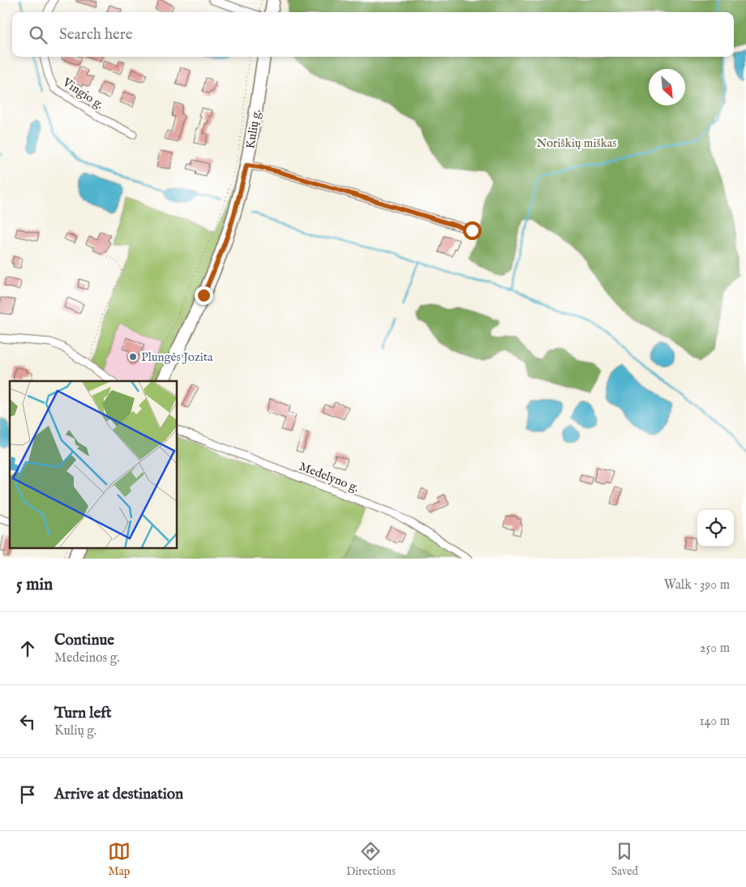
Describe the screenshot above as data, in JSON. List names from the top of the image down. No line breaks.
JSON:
{"streets":{"main road":["Kulių g."],"street":["Vingio g.","Medelyno g."]},"parks":["Noriškių miškas"],"places":["Plungės Jozita"],"north":"bottom right","page":{"search":"Search here","heading":["5 min","Walk · 390 m"],"list":[["Continue","Medeinos g.","250 m"],["Turn left","Kulių g.","140 m"],"Arrive at destination"],"nav":["Map","Directions","Saved"]}}
